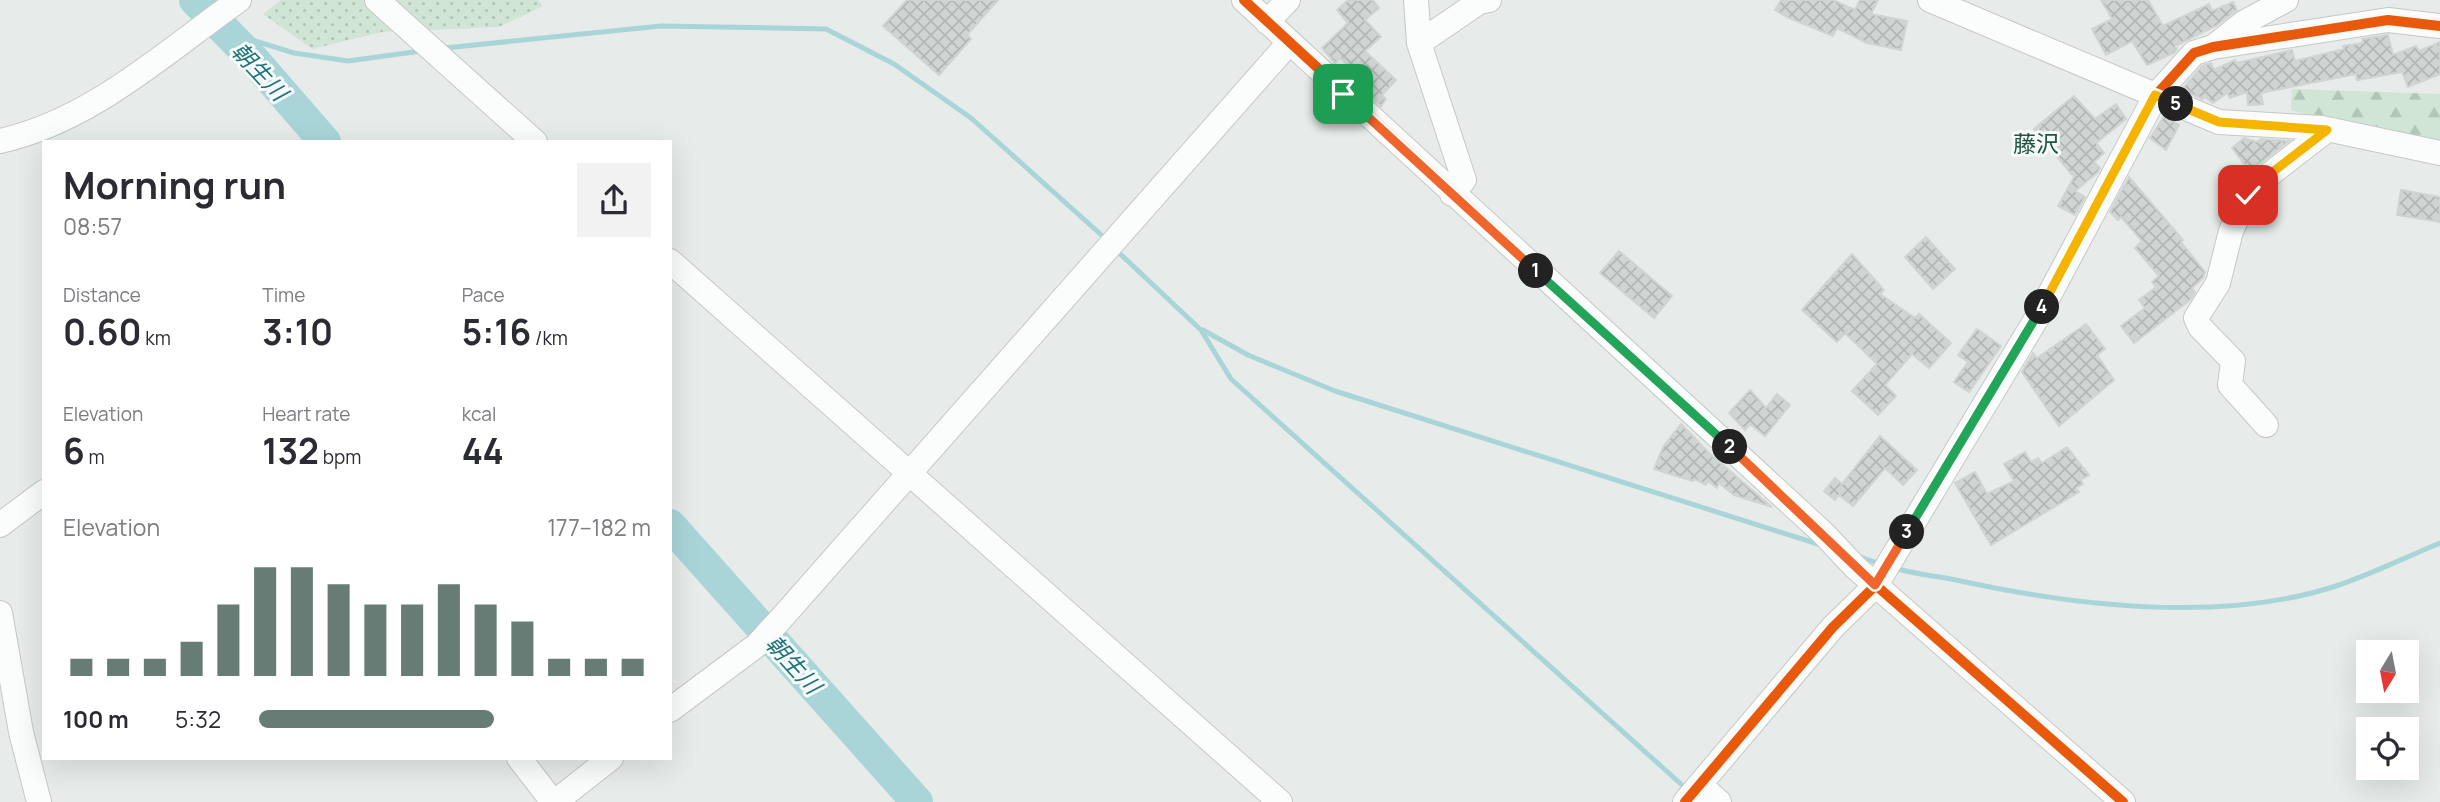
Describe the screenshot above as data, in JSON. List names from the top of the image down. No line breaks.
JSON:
{"districts":["藤沢"],"water":["朝生川"],"north":"bottom","page":{"pins":["5","1","4","2","3"],"heading":["Morning run","08:57"],"stats":[["Distance","0.60 km"],["Time","3:10"],["Pace","5:16 /km"],["Elevation","6 m"],["Heart rate","132 bpm"],["kcal","44"]],"chart":["Elevation","177–182 m"],"list":[{"name":"100 m","note":"5:32"}]}}
